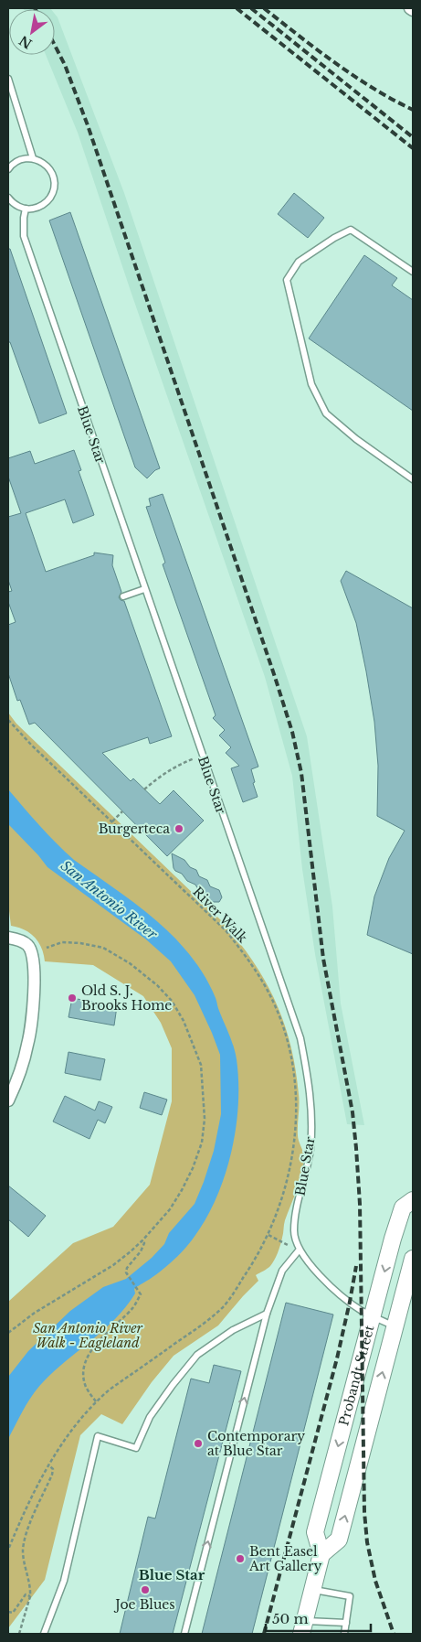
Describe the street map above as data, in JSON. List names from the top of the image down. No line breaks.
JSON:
{"streets":{"main road":["Probandt Street"],"lane":["Blue Star"],"path":["River Walk"]},"crossings":[["Blue Star","Probandt Street"]],"districts":["Blue Star"],"water":["San Antonio River"],"parks":["San Antonio River Walk - Eagleland"],"places":["Burgerteca","Old S. J. Brooks Home","Contemporary at Blue Star","Bent Easel Art Gallery","Joe Blues"],"scale_bar":"50 m","north":"bottom left"}
